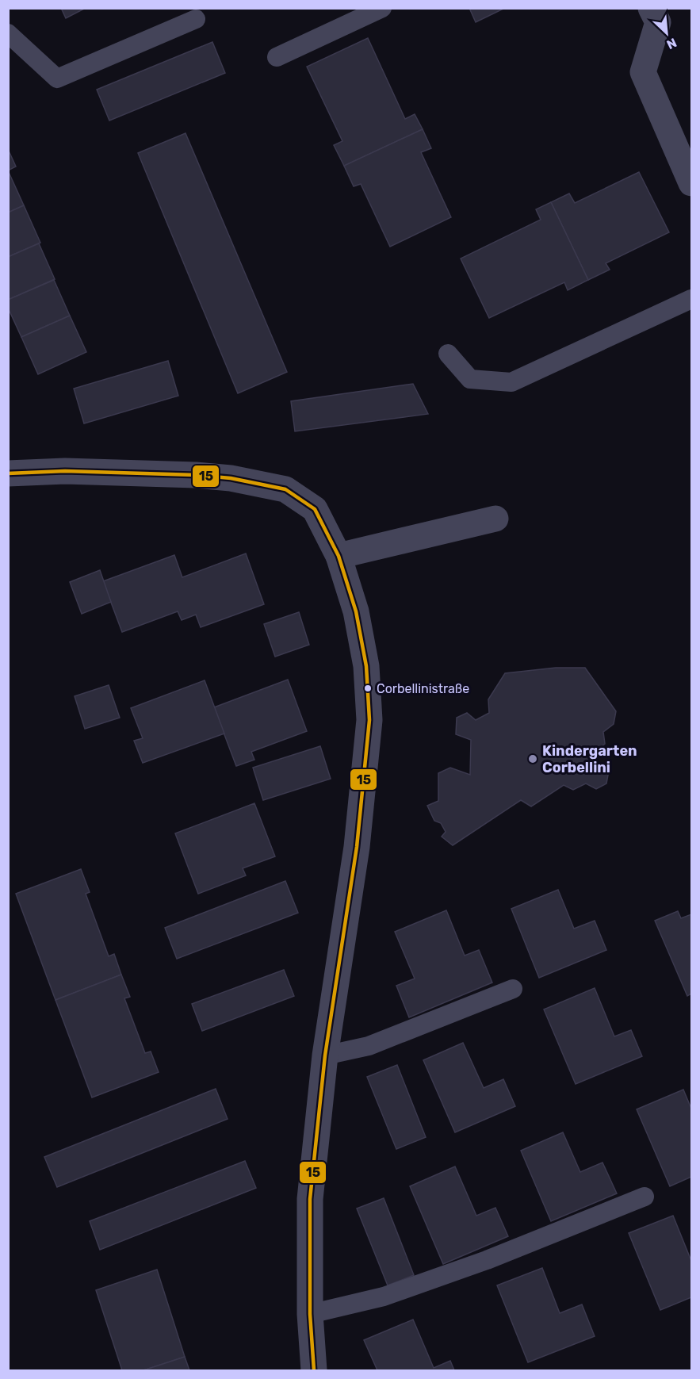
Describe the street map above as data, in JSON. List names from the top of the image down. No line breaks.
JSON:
{"places":["Corbellinistraße","Kindergarten Corbellini"],"lines":["transit line 15"],"north":"bottom right"}
